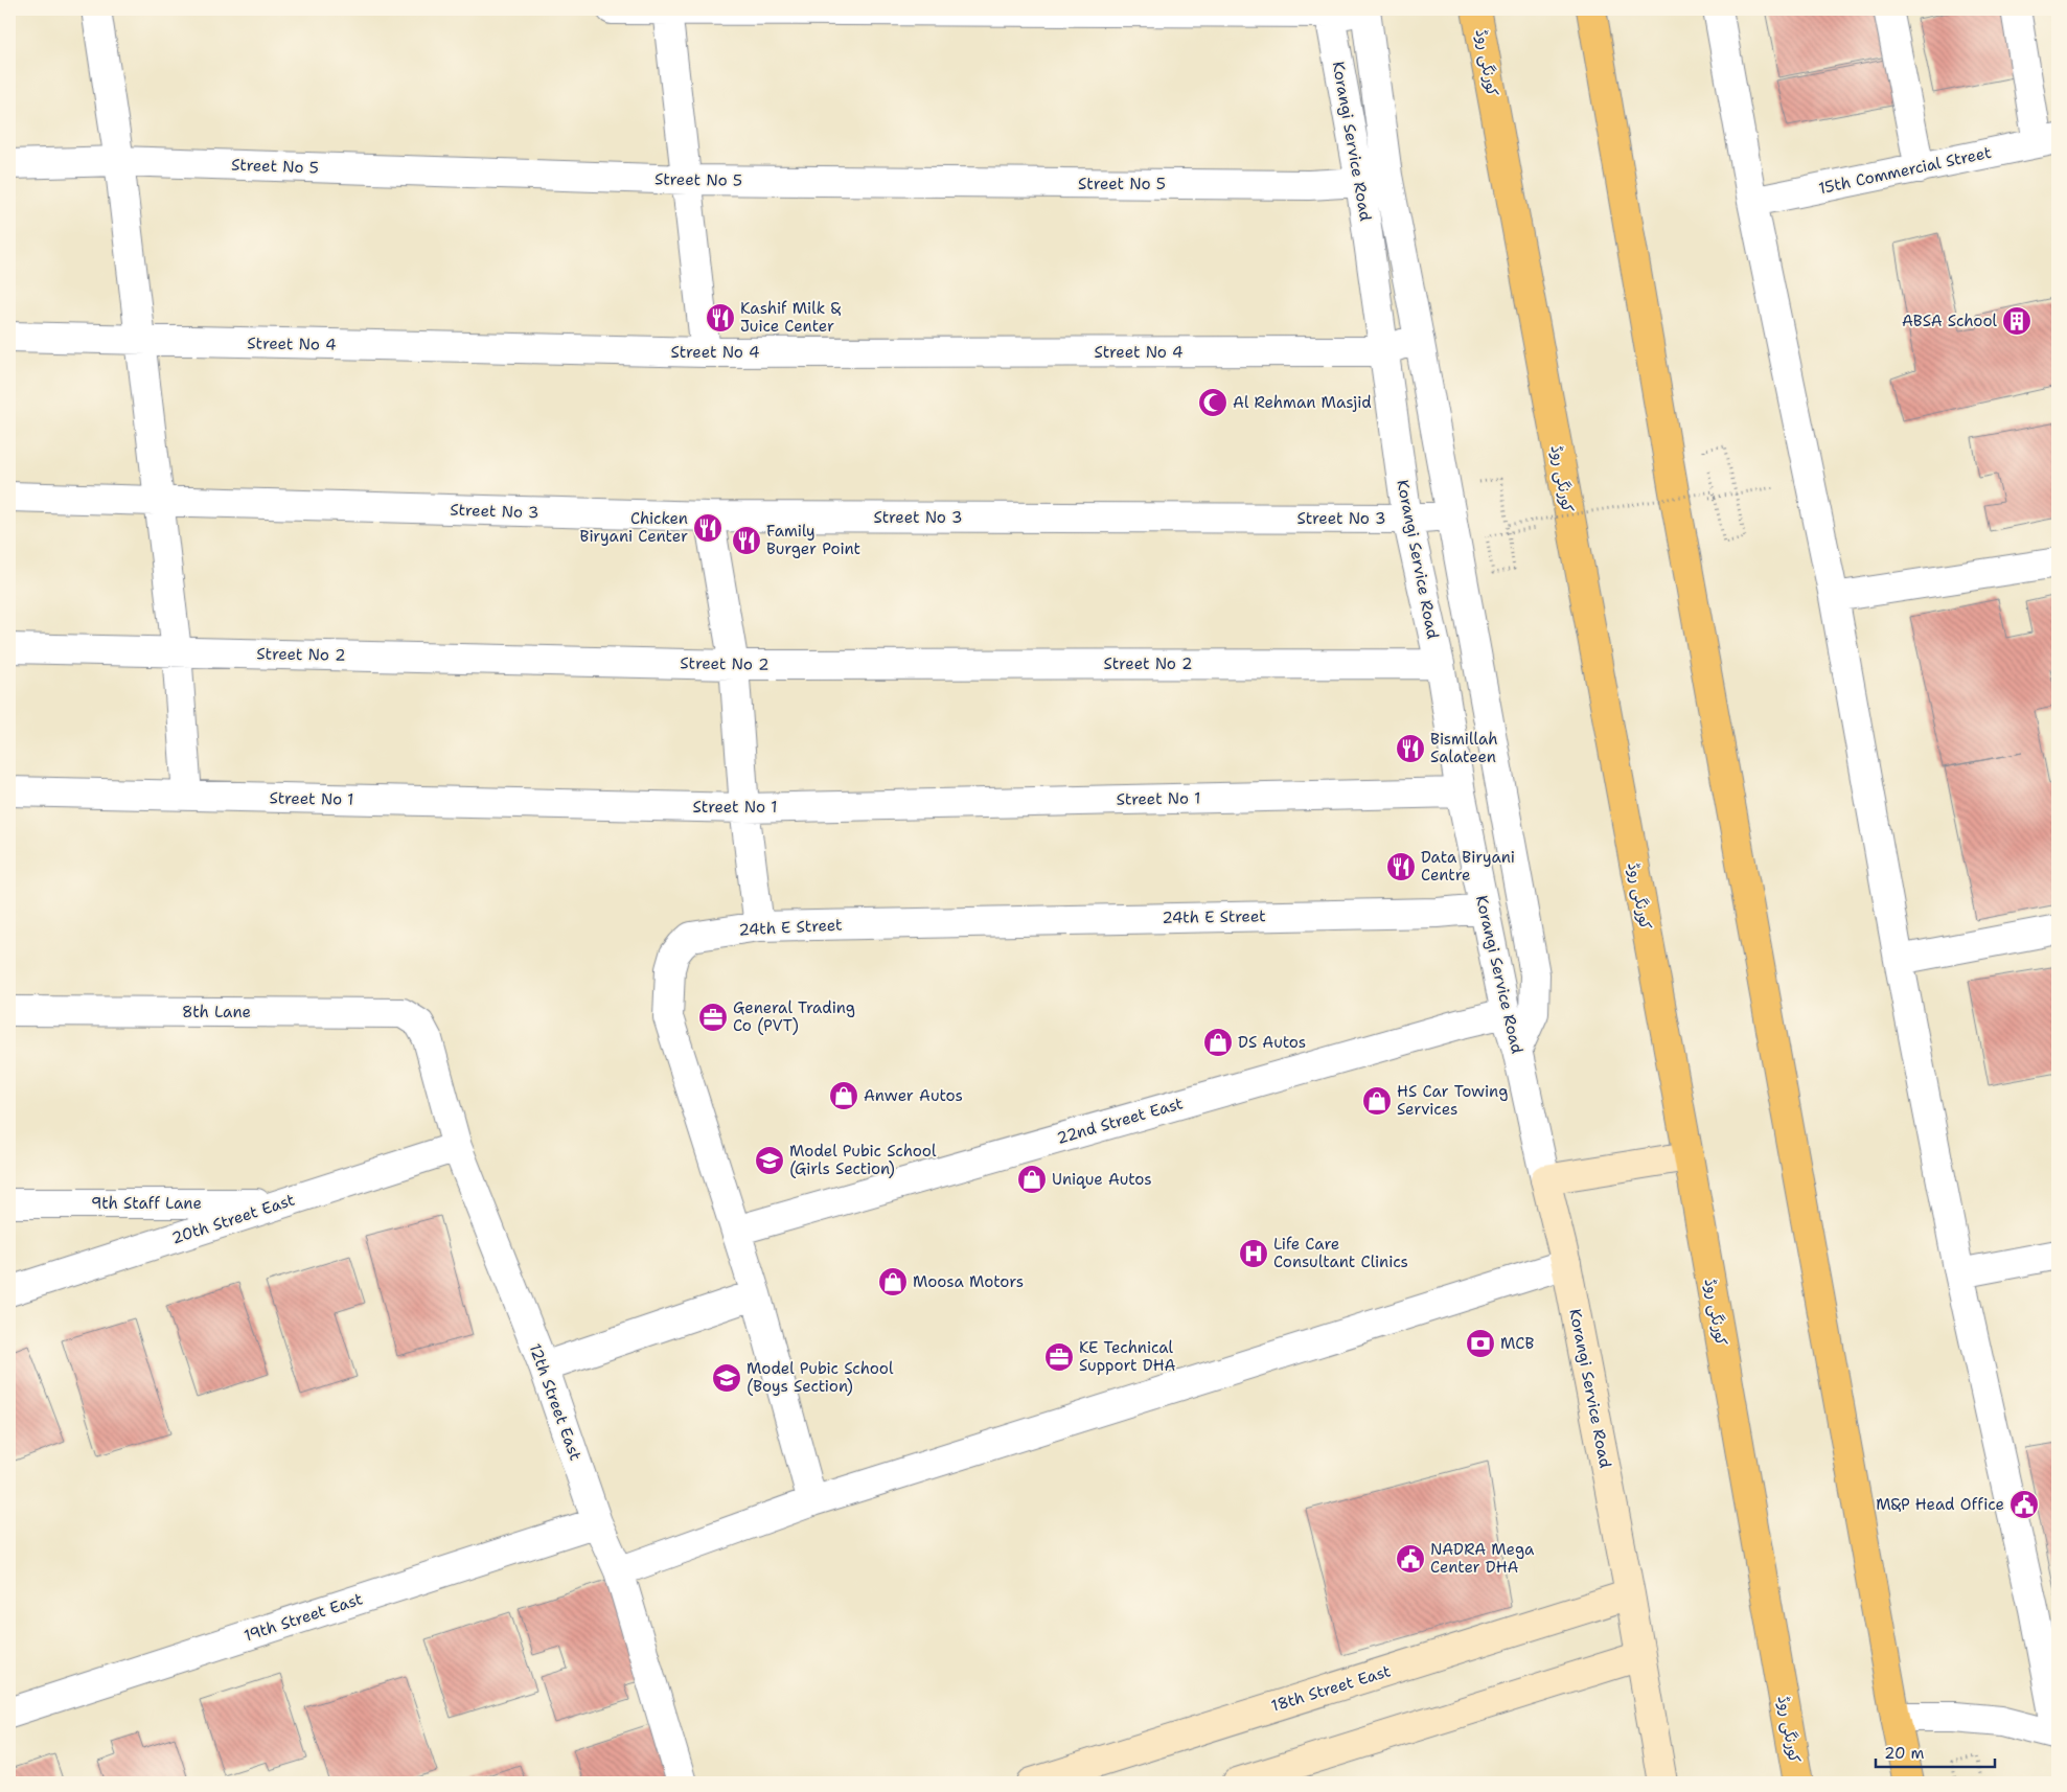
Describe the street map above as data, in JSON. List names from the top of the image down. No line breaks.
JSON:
{"streets":{"main road":["کورنگی روڈ"],"street":["Korangi Service Road","Street No 5","15th Commercial Street","Street No 4","Street No 3","Street No 2","Street No 1","24th E Street","8th Lane","22nd Street East","9th Staff Lane","20th Street East","12th Street East","19th Street East","18th Street East"]},"crossings":[["Korangi Service Road","Street No 5"],["Korangi Service Road","Street No 4"],["Korangi Service Road","Street No 3"],["Korangi Service Road","Street No 2"],["Korangi Service Road","Street No 1"],["Korangi Service Road","24th E Street"],["Korangi Service Road","22nd Street East"],["Korangi Service Road","18th Street East"],["24th E Street","22nd Street East"],["8th Lane","12th Street East"],["9th Staff Lane","20th Street East"],["20th Street East","12th Street East"],["12th Street East","19th Street East"]],"places":{"restaurant":["Kashif Milk & Juice Center","Chicken Biryani Center","Family Burger Point","Bismillah Salateen","Data Biryani Centre"],"building":["ABSA School"],"mosque":["Al Rehman Masjid"],"office":["General Trading Co (PVT)","KE Technical Support DHA"],"shop":["DS Autos","Anwer Autos","HS Car Towing Services","Unique Autos","Moosa Motors"],"school or university":["Model Pubic School (Girls Section)","Model Pubic School (Boys Section)"],"hospital":["Life Care Consultant Clinics"],"bank":["MCB"],"public building":["M&P Head Office","NADRA Mega Center DHA"]},"scale_bar":"20 m"}
